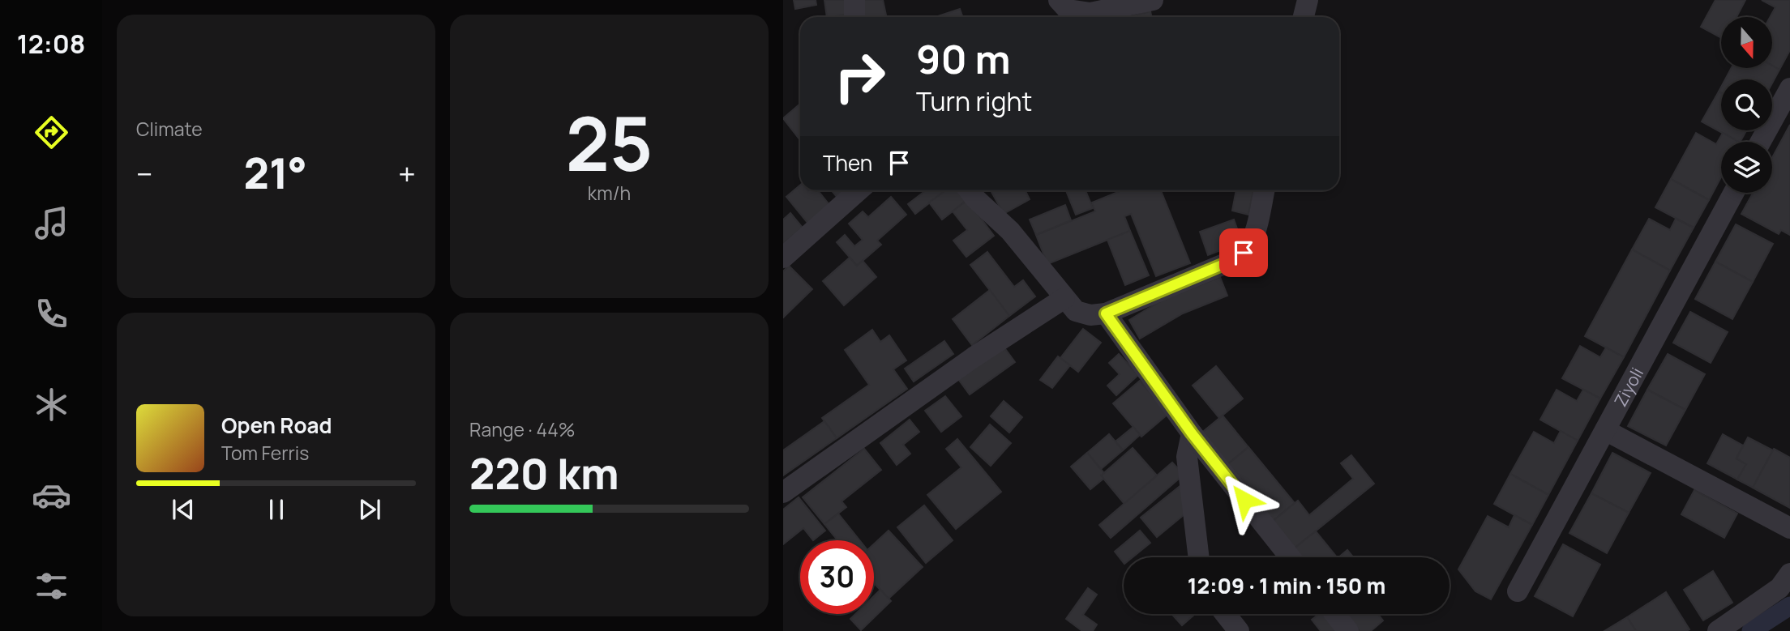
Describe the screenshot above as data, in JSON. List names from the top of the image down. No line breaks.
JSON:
{"streets":{"street":["Ziyoli"]},"north":"bottom","page":{"tabs":"12:08","tile":["Climate",["25","km/h"],["Range · 44%","220 km"]],"turn":["90 m","Turn right"],"then":"Then","heat":["−","21°","+"],"song":["Open Road","Tom Ferris"],"limit":"30","trip":"12:09 · 1 min · 150 m"}}
